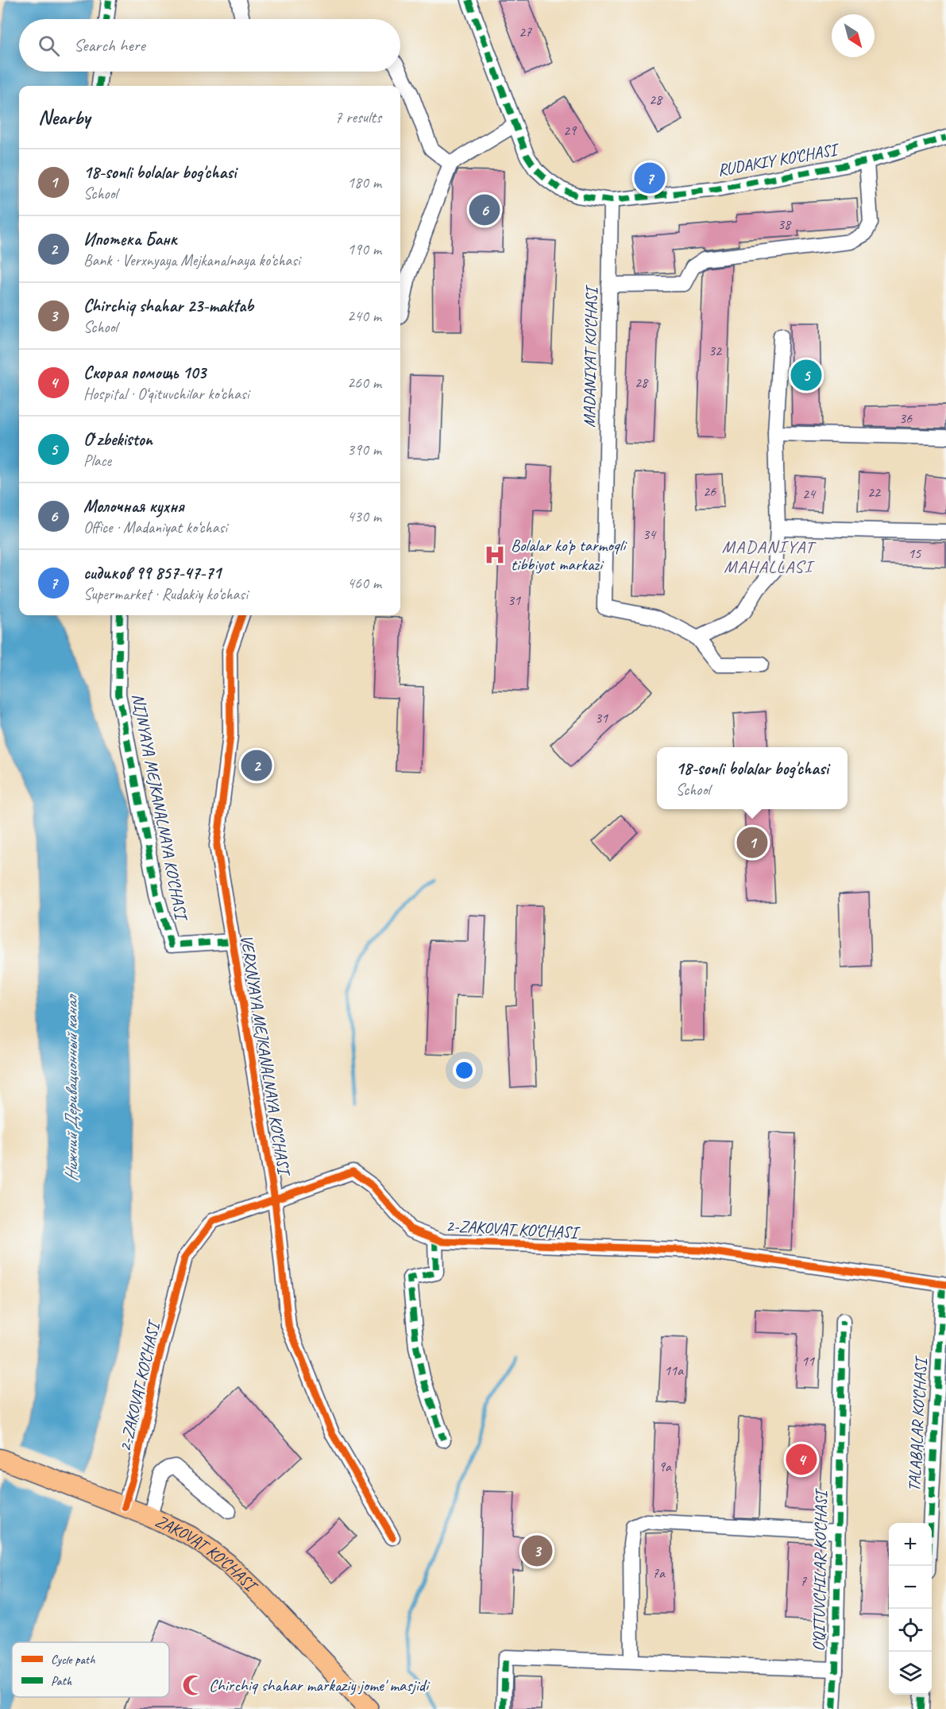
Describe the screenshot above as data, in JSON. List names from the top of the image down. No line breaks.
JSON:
{"streets":{"main road":["ZAKOVAT KO'CHASI"],"street":["RUDAKIY KO‘CHASI","MADANIYAT KO‘CHASI","NIJNYAYA MEJKANALNAYA KO‘CHASI","VERXNYAYA MEJKANALNAYA KO‘CHASI","2-ZAKOVAT KO‘CHASI","TALABALAR KO‘CHASI","O‘QITUVCHILAR KO‘CHASI"]},"crossings":[["RUDAKIY KO‘CHASI","MADANIYAT KO‘CHASI"],["NIJNYAYA MEJKANALNAYA KO‘CHASI","VERXNYAYA MEJKANALNAYA KO‘CHASI"],["VERXNYAYA MEJKANALNAYA KO‘CHASI","2-ZAKOVAT KO‘CHASI"],["2-ZAKOVAT KO‘CHASI","TALABALAR KO‘CHASI"],["2-ZAKOVAT KO‘CHASI","ZAKOVAT KO'CHASI"]],"districts":["MADANIYAT MAHALLASI"],"water":["Нижний Деривационный канал"],"places":{"hospital":["Bolalar ko‘p tarmoqli tibbiyot markazi"],"mosque":["Chirchiq shahar markaziy jome' masjidi"]},"house_numbers":["27","28","29","38","32","28","36","26","22","24","34","15","31","31","11","11a","9a","7a","7"],"legend":["Cycle path","Path"],"north":"bottom right","page":{"search":"Search here","heading":["Nearby","7 results"],"list":[{"mark":"1","name":"18-sonli bolalar bog'chasi","note":"School","value":"180 m"},{"mark":"2","name":"Ипотека Банк","note":"Bank · Verxnyaya Mejkanalnaya ko‘chasi","value":"190 m"},{"mark":"3","name":"Chirchiq shahar 23-maktab","note":"School","value":"240 m"},{"mark":"4","name":"Скорая помощь 103","note":"Hospital · O‘qituvchilar ko‘chasi","value":"260 m"},{"mark":"5","name":"Oʻzbekiston","note":"Place","value":"390 m"},{"mark":"6","name":"Молочная кухня","note":"Office · Madaniyat ko‘chasi","value":"430 m"},{"mark":"7","name":"сидиков 99 857-47-71","note":"Supermarket · Rudakiy ko‘chasi","value":"460 m"}],"pins":["7","6","5","2","1","4","3"],"popup":["18-sonli bolalar bog'chasi","School"],"map_buttons":["+","−"]}}
